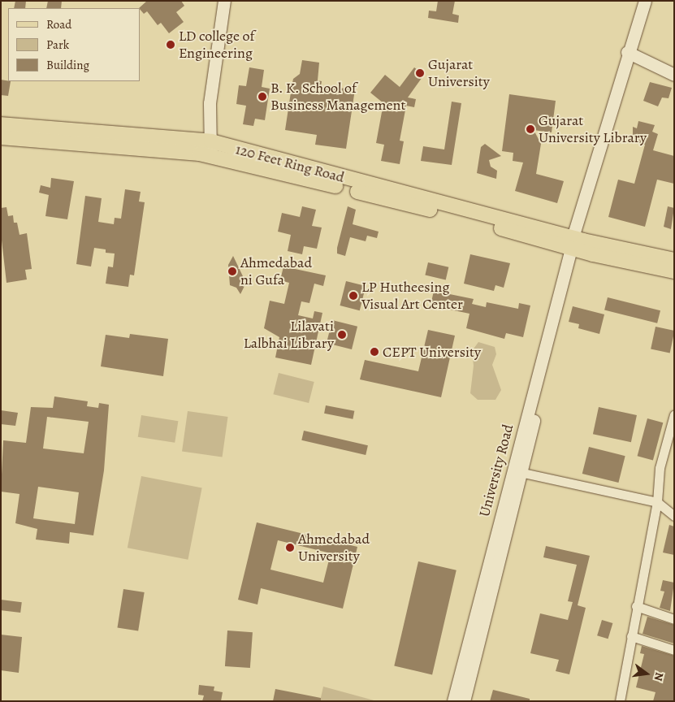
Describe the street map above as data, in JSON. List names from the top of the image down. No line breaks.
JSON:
{"streets":{"main road":["120 Feet Ring Road"],"street":["University Road"]},"crossings":[["120 Feet Ring Road","University Road"]],"places":["LD college of Engineering","Gujarat University","B. K. School of Business Management","Gujarat University Library","Ahmedabad ni Gufa","LP Hutheesing Visual Art Center","Lilavati Lalbhai Library","CEPT University","Ahmedabad University"],"legend":["Road","Park","Building"],"north":"right"}
